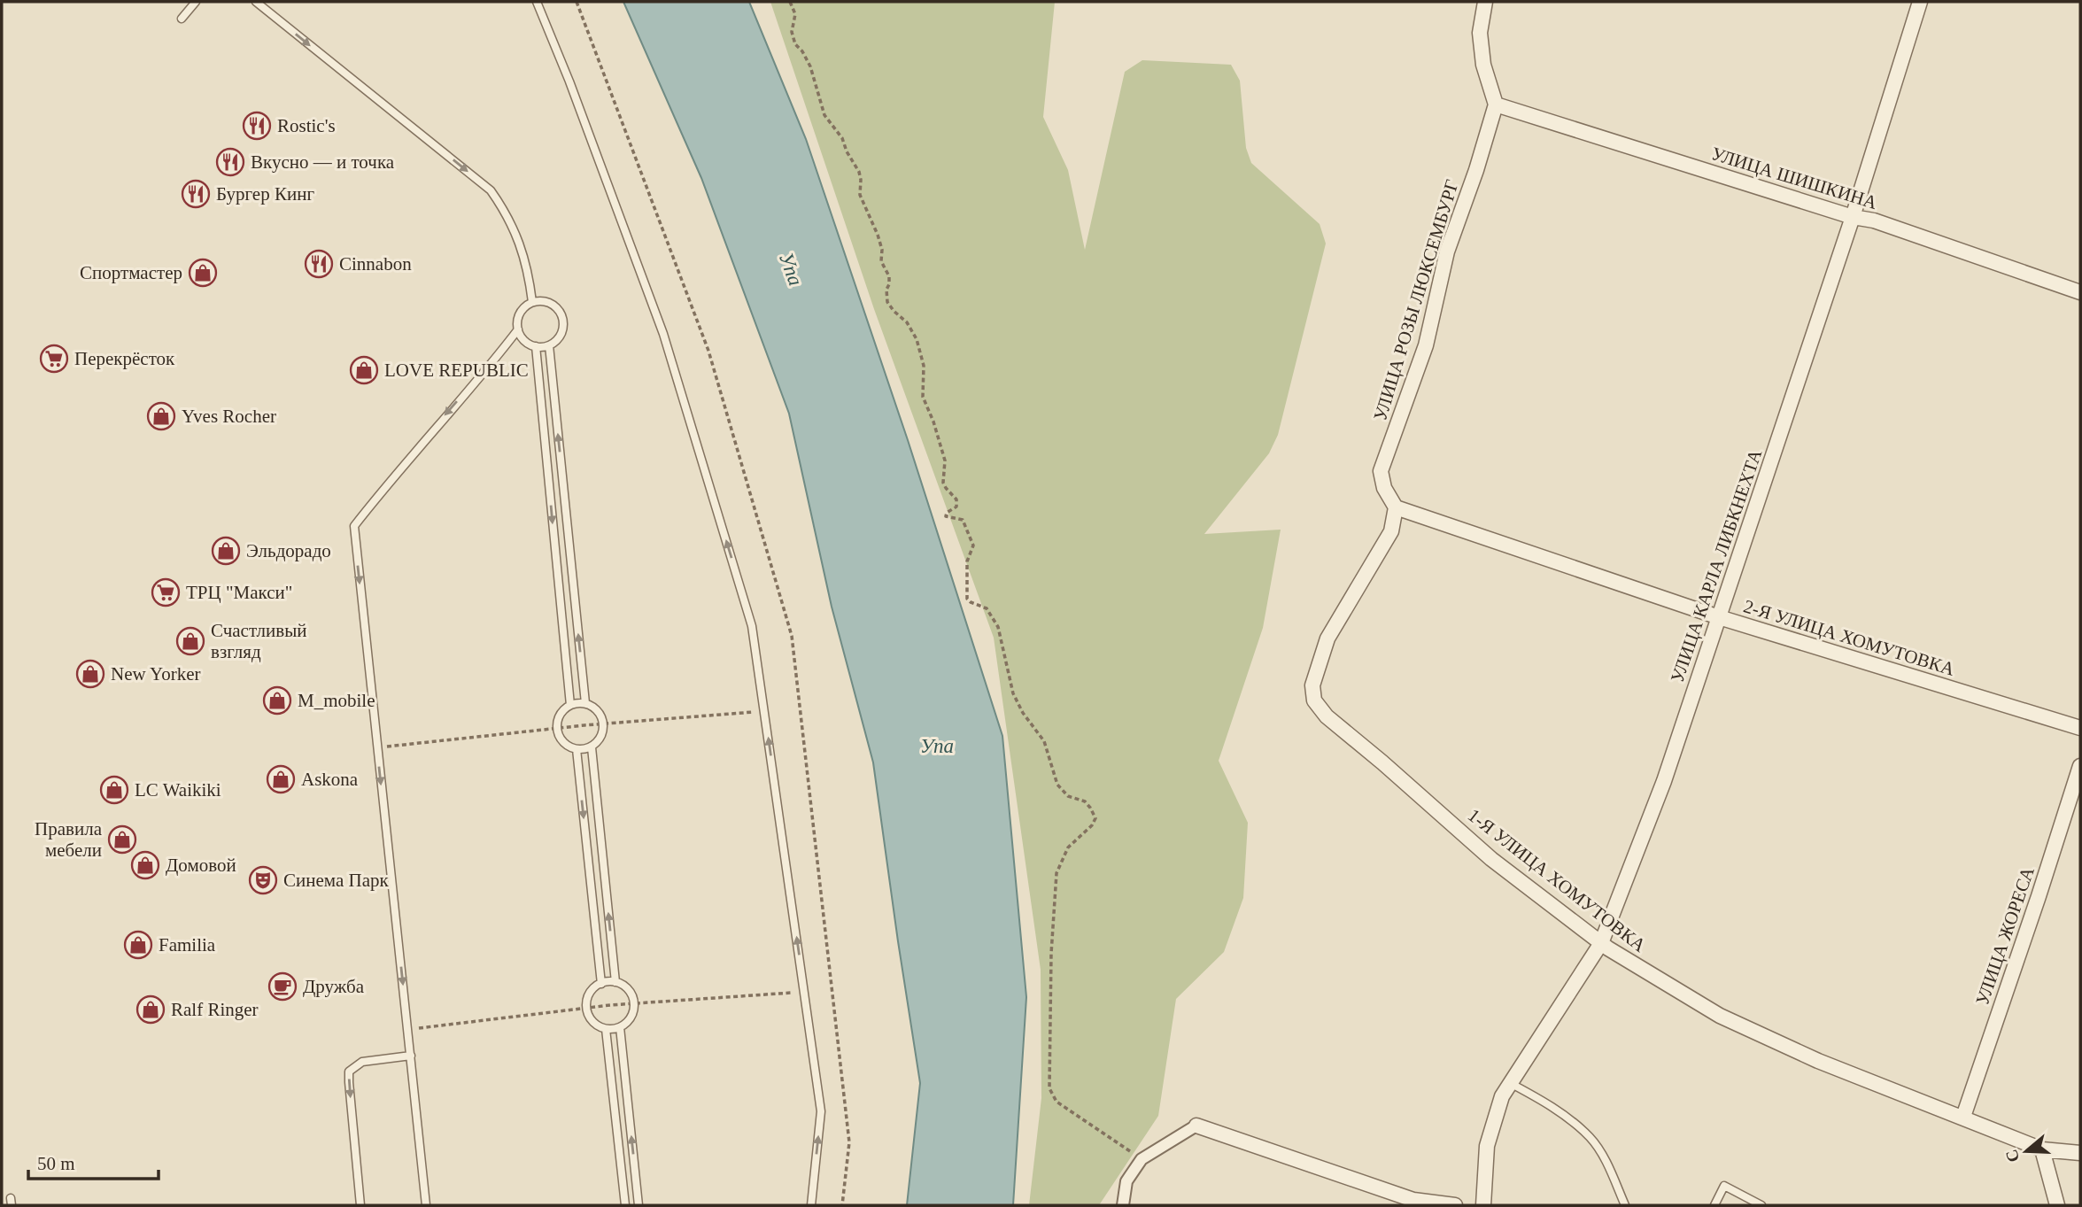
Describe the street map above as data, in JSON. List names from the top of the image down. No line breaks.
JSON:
{"streets":{"street":["УЛИЦА ШИШКИНА","УЛИЦА РОЗЫ ЛЮКСЕМБУРГ","УЛИЦА КАРЛА ЛИБКНЕХТА","2-Я УЛИЦА ХОМУТОВКА","1-Я УЛИЦА ХОМУТОВКА","УЛИЦА ЖОРЕСА"]},"crossings":[["УЛИЦА ШИШКИНА","УЛИЦА РОЗЫ ЛЮКСЕМБУРГ"],["УЛИЦА ШИШКИНА","УЛИЦА КАРЛА ЛИБКНЕХТА"],["УЛИЦА РОЗЫ ЛЮКСЕМБУРГ","2-Я УЛИЦА ХОМУТОВКА"],["УЛИЦА РОЗЫ ЛЮКСЕМБУРГ","1-Я УЛИЦА ХОМУТОВКА"],["УЛИЦА КАРЛА ЛИБКНЕХТА","2-Я УЛИЦА ХОМУТОВКА"],["УЛИЦА КАРЛА ЛИБКНЕХТА","1-Я УЛИЦА ХОМУТОВКА"],["2-Я УЛИЦА ХОМУТОВКА","1-Я УЛИЦА ХОМУТОВКА"],["1-Я УЛИЦА ХОМУТОВКА","УЛИЦА ЖОРЕСА"]],"water":["Упа"],"places":{"restaurant":["Rostic's","Вкусно — и точка","Бургер Кинг","Cinnabon"],"shop":["Спортмастер","LOVE REPUBLIC","Yves Rocher","Эльдорадо","Счастливый взгляд","New Yorker","M_mobile","Askona","LC Waikiki","Правила мебели","Домовой","Familia","Ralf Ringer"],"supermarket":["Перекрёсток","ТРЦ \"Макси\""],"theatre":["Синема Парк"],"cafe":["Дружба"]},"scale_bar":"50 m","north":"left"}
